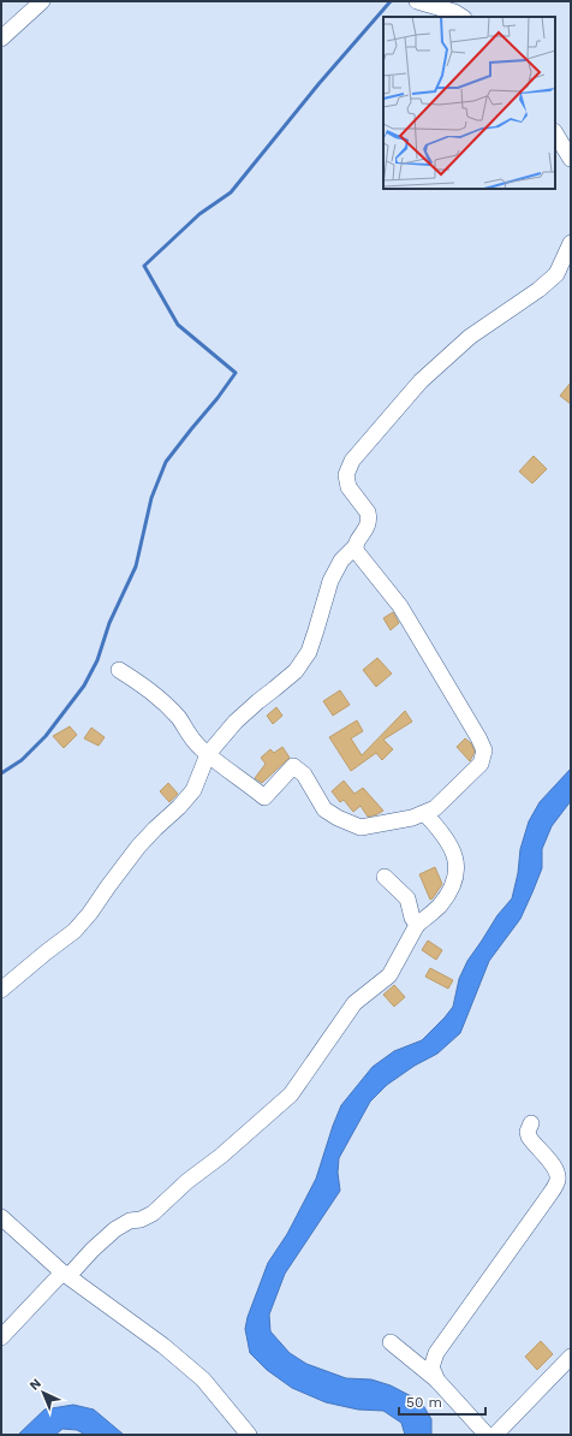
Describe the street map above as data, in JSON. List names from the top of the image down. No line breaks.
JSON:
{"scale_bar":"50 m","north":"top left"}
